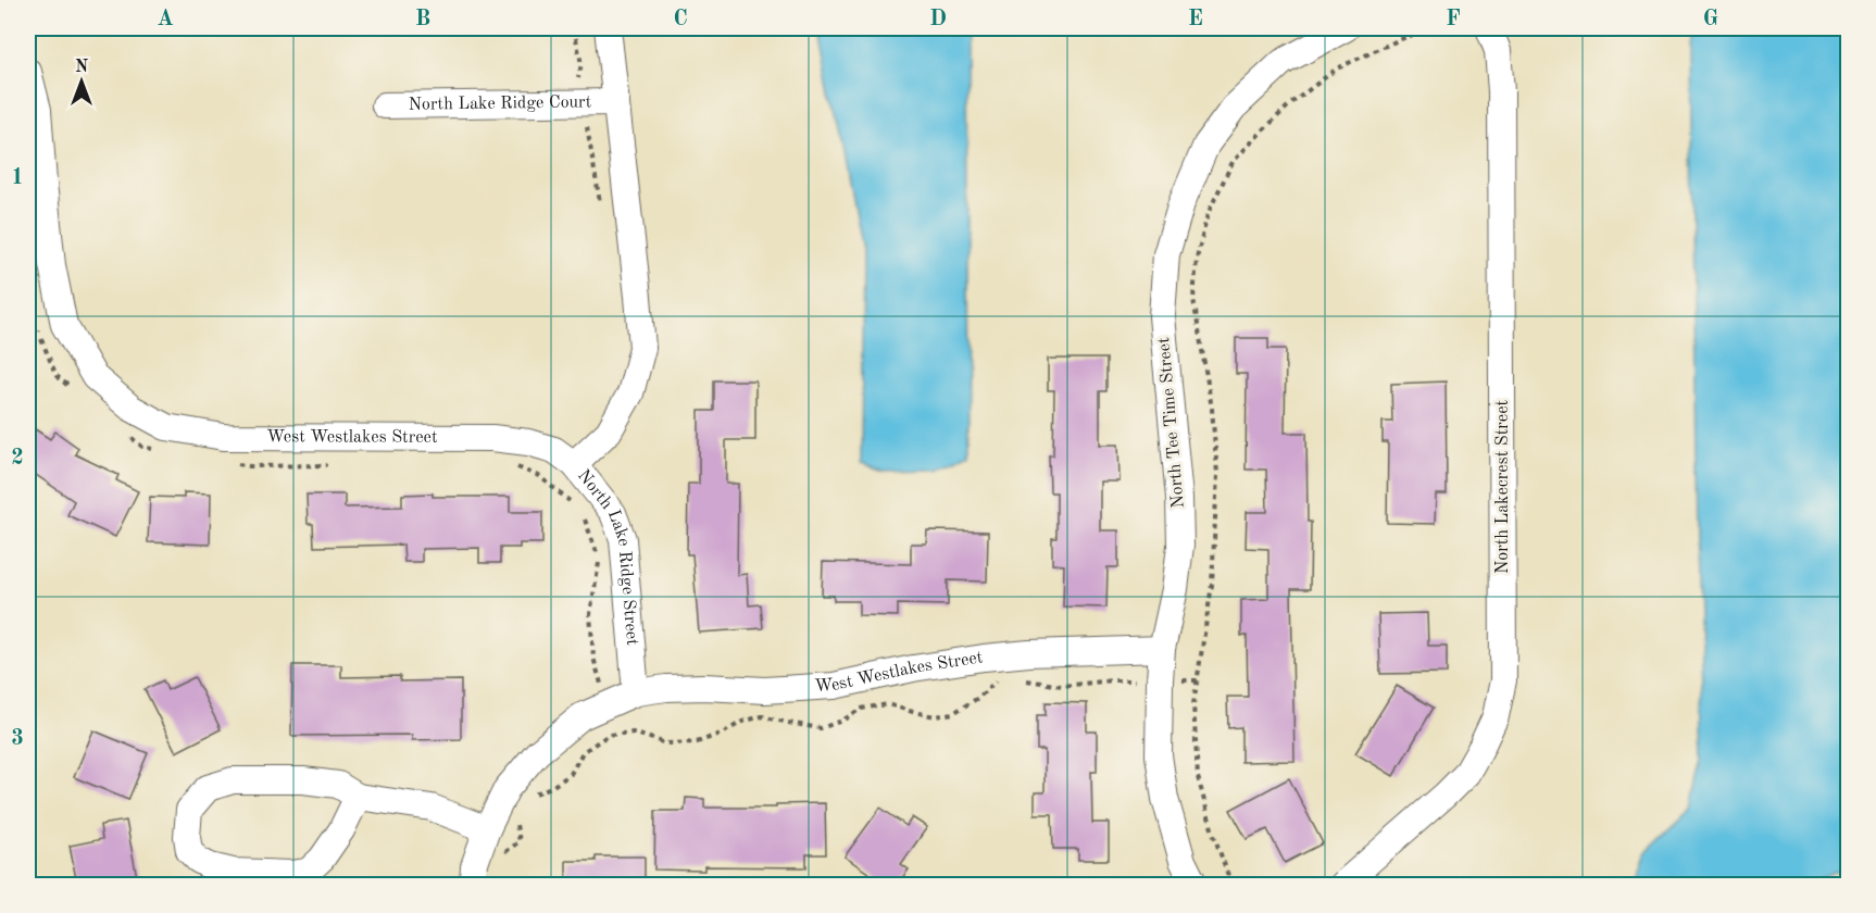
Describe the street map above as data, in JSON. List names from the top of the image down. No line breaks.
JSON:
{"streets":{"street":["North Lake Ridge Court","North Tee Time Street","West Westlakes Street","North Lakecrest Street","North Lake Ridge Street"]},"crossings":[["North Lake Ridge Court","North Lake Ridge Street"],["North Tee Time Street","West Westlakes Street"],["West Westlakes Street","North Lake Ridge Street"]],"north":"top","grid":{"columns":["A","B","C","D","E","F","G"],"rows":["1","2","3"]}}
